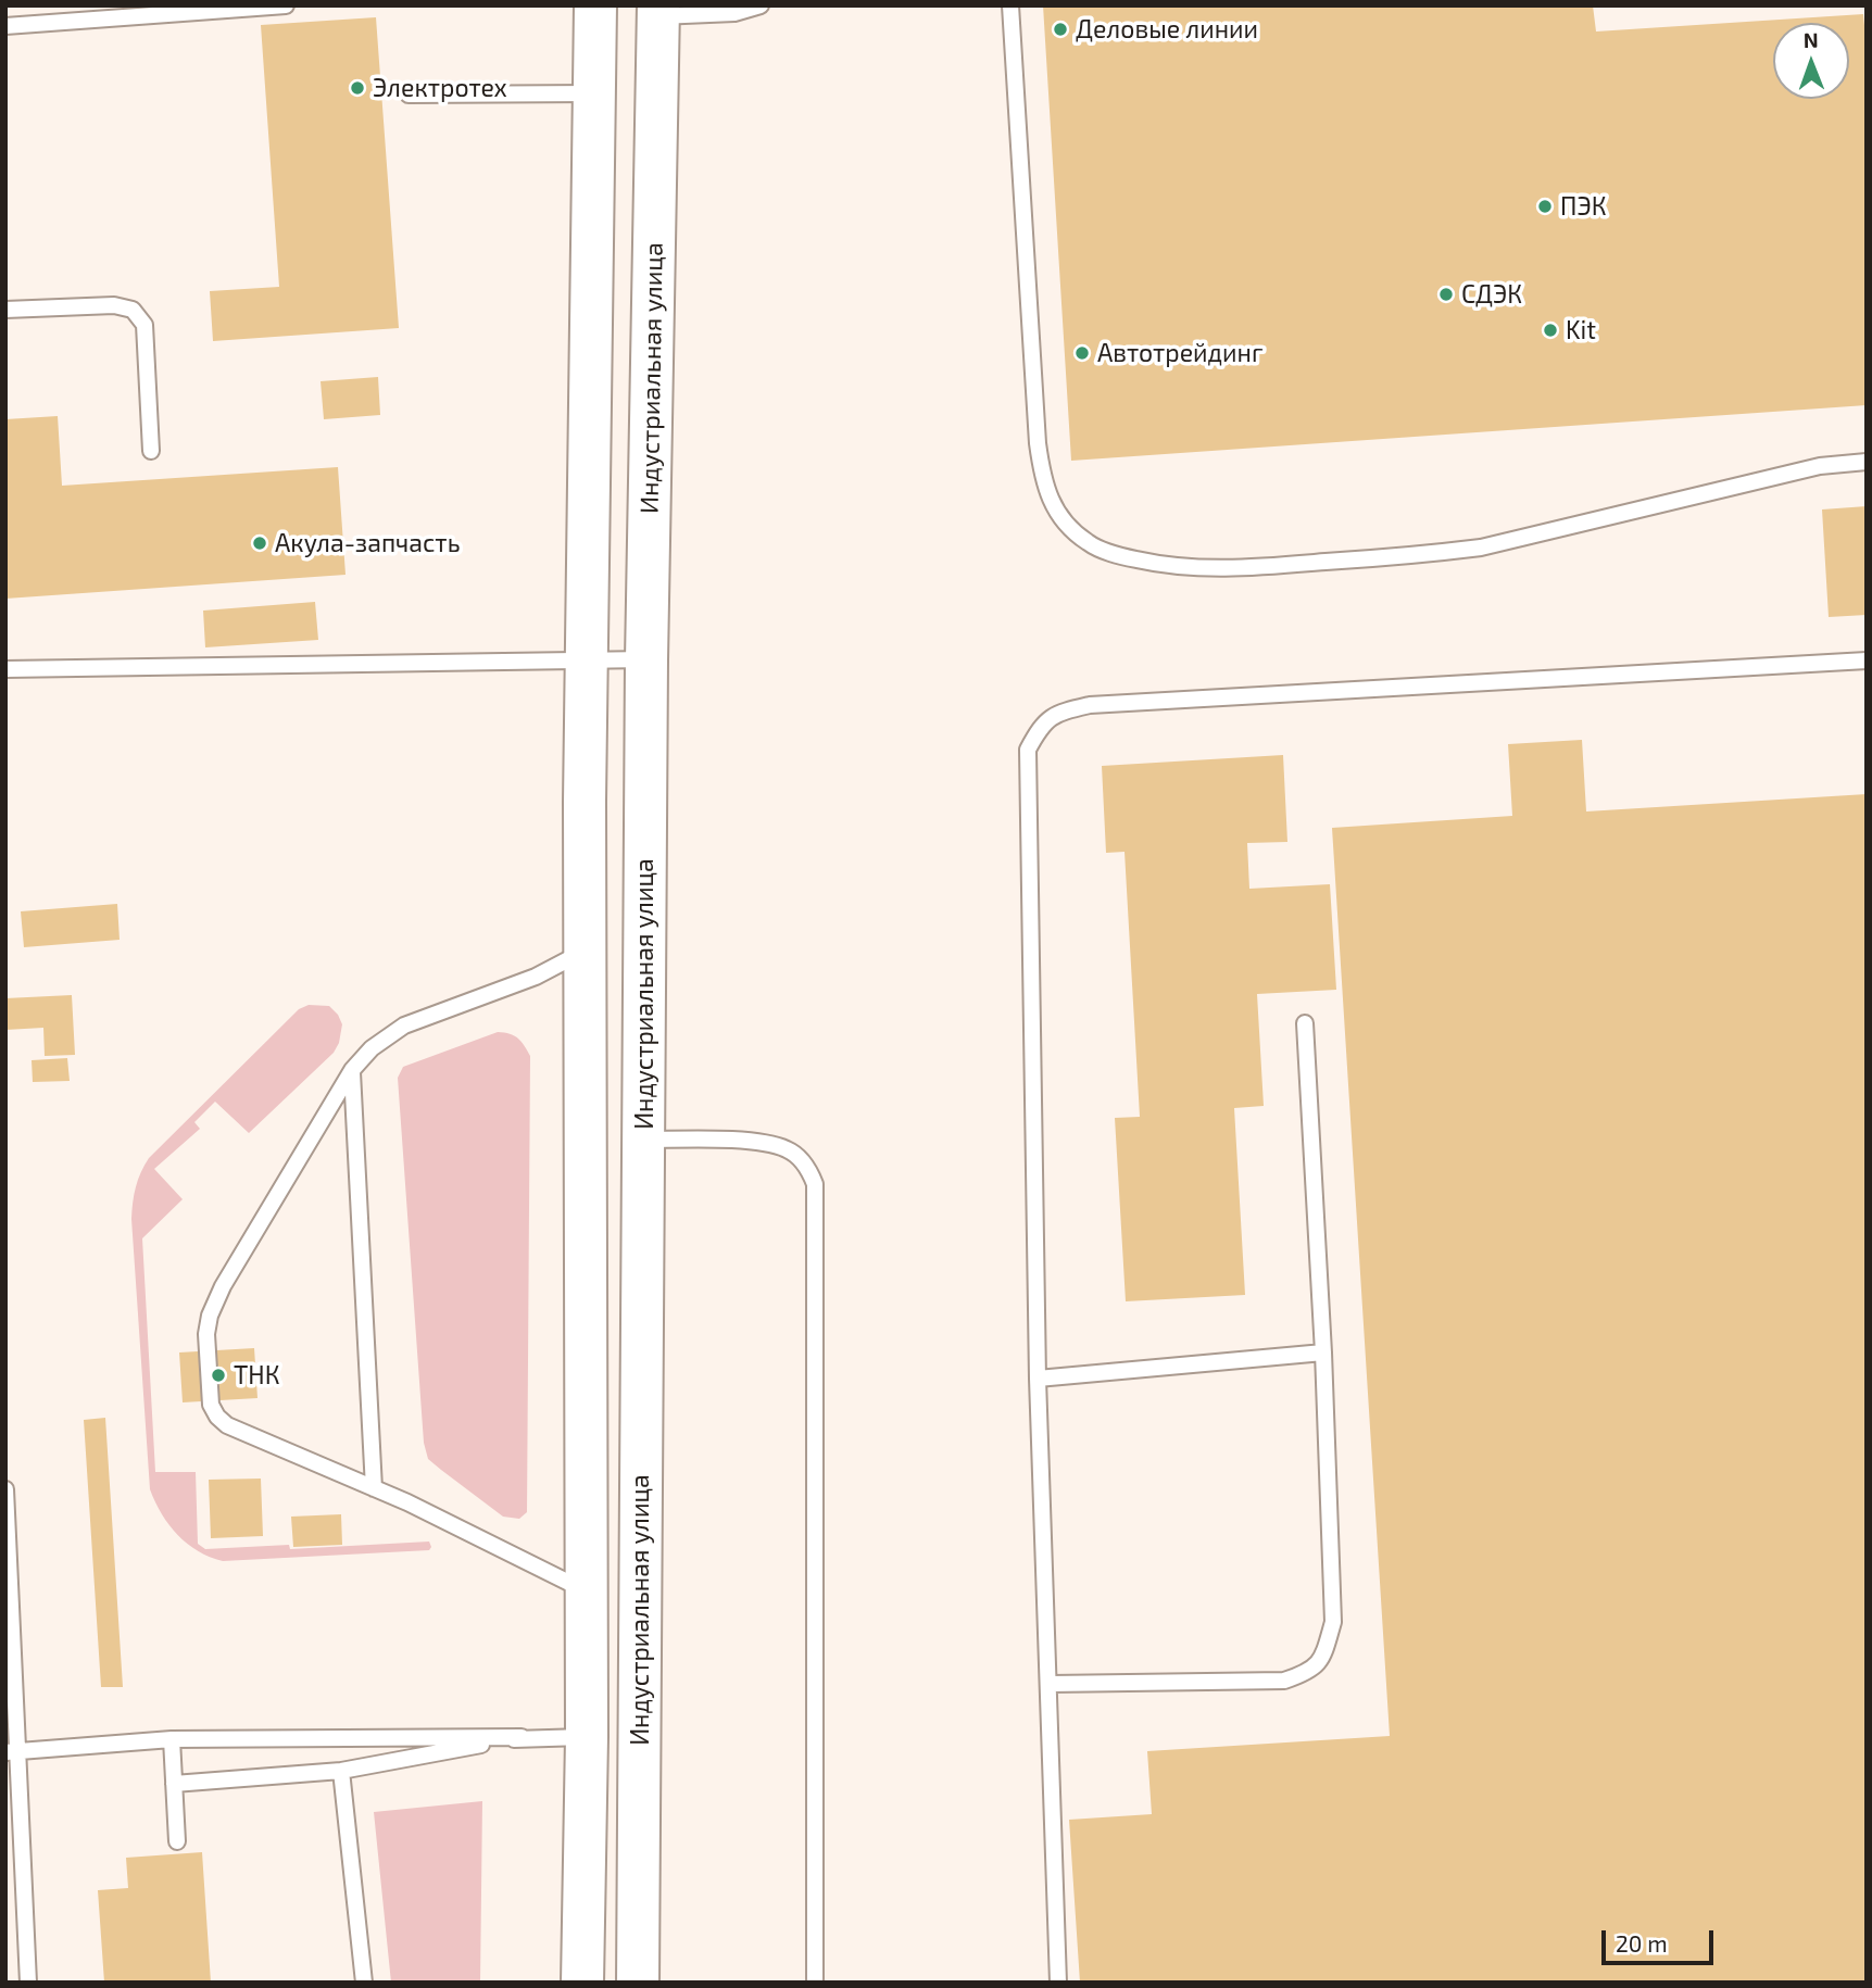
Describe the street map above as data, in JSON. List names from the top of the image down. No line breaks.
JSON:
{"streets":{"main road":["Индустриальная улица"]},"places":["Деловые линии","Электротех","ПЭК","СДЭК","Kit","Автотрейдинг","Акула-запчасть","ТНК"],"scale_bar":"20 m","north":"top"}
